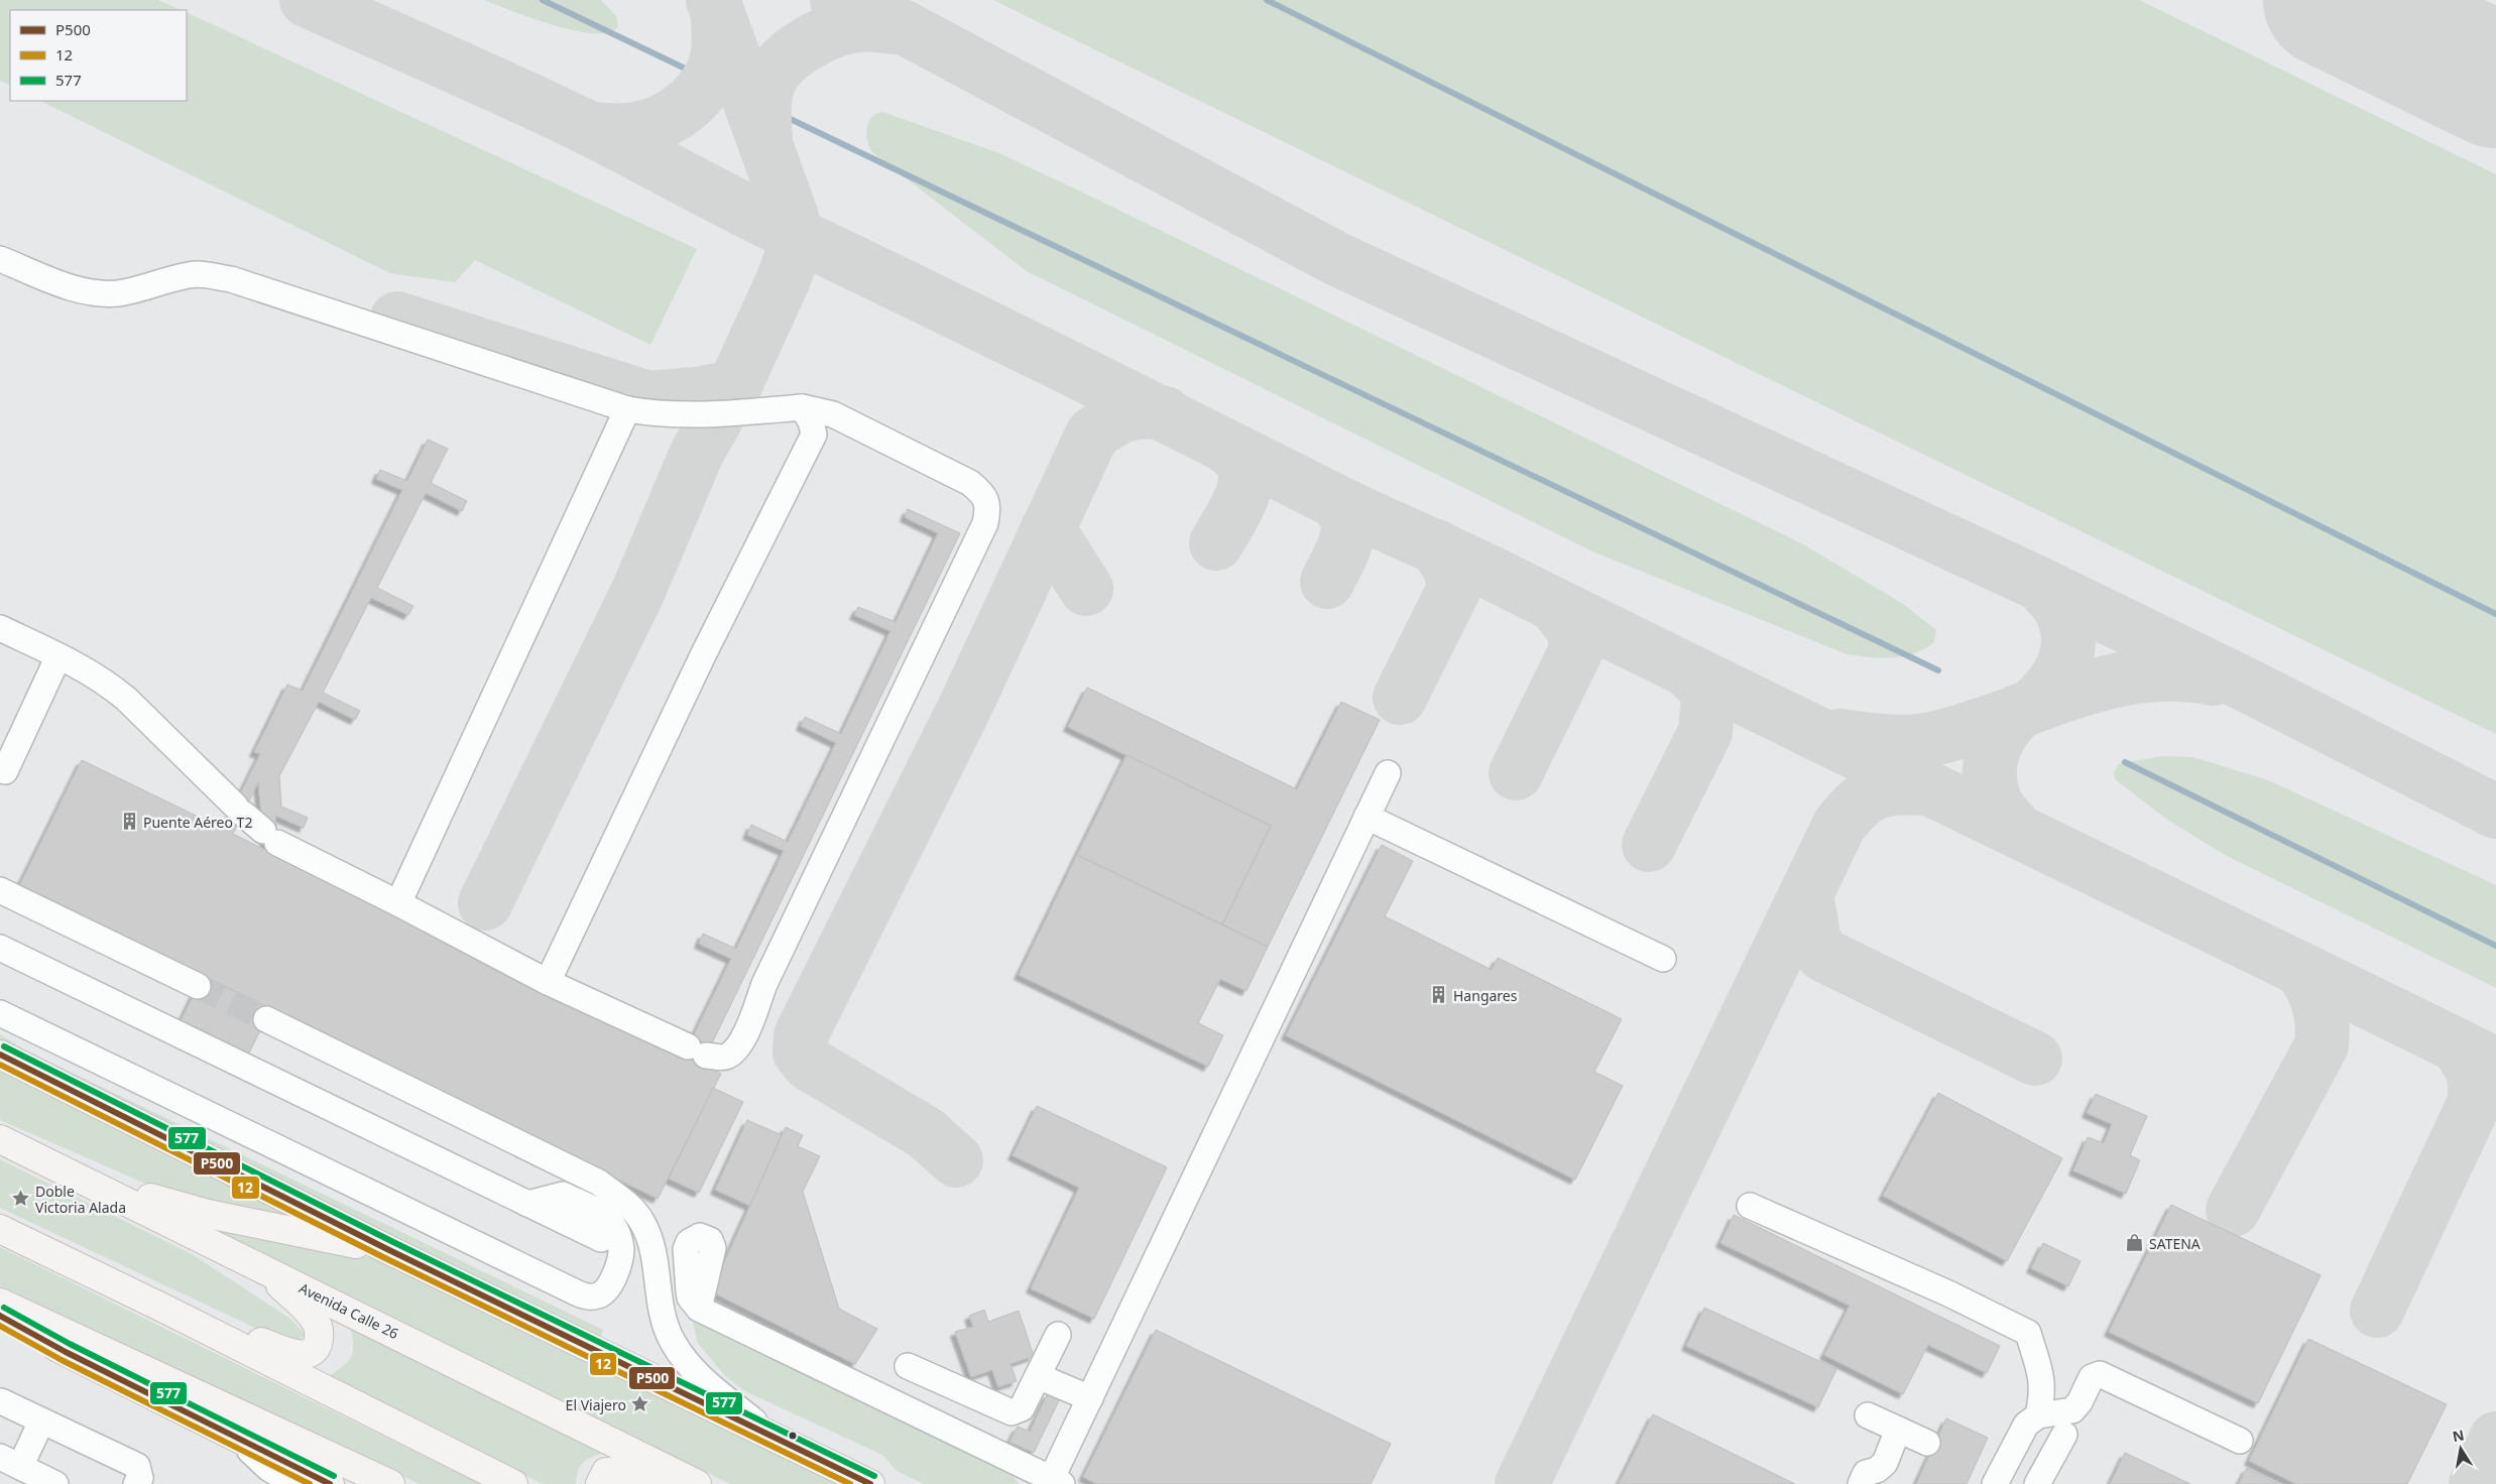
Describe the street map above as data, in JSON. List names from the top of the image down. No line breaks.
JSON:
{"streets":{"main road":["Avenida Calle 26"]},"places":{"building":["Puente Aéreo T2","Hangares"],"place":["Doble Victoria Alada","El Viajero"],"shop":["SATENA"]},"lines":["transit line 577","transit line P500","transit line 12"],"legend":["P500","12","577"],"north":"top"}
